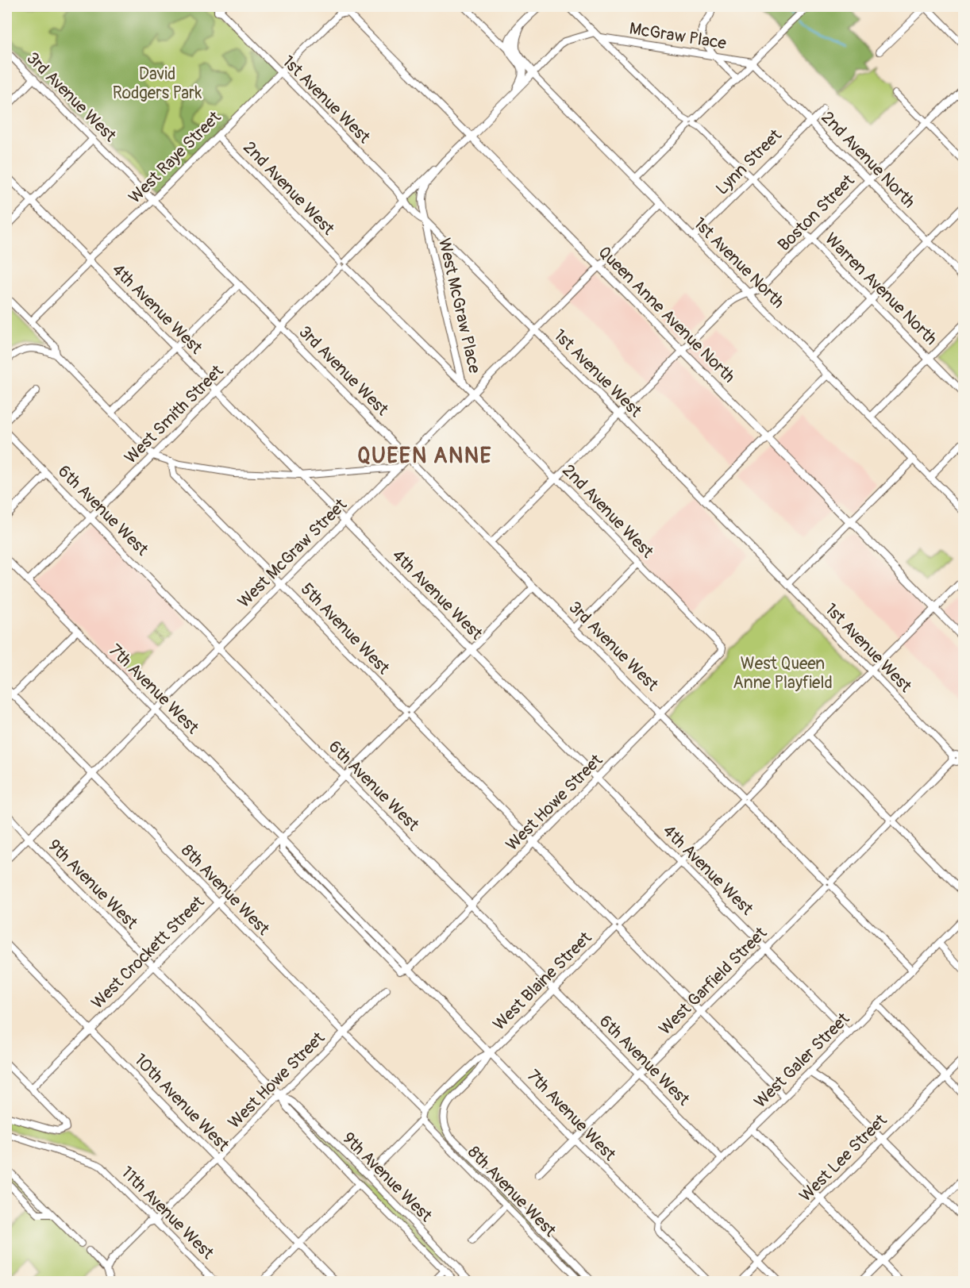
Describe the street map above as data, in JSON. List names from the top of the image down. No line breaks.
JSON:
{"streets":{"main road":["1st Avenue North","Queen Anne Avenue North"],"street":["McGraw Place","3rd Avenue West","1st Avenue West","West Raye Street","2nd Avenue North","Lynn Street","2nd Avenue West","Boston Street","Warren Avenue North","West McGraw Place","4th Avenue West","West Smith Street","6th Avenue West","West McGraw Street","5th Avenue West","7th Avenue West","West Howe Street","9th Avenue West","8th Avenue West","West Crockett Street","West Blaine Street","West Garfield Street","West Galer Street","10th Avenue West","West Lee Street","11th Avenue West"]},"crossings":[["McGraw Place","2nd Avenue North"],["McGraw Place","Warren Avenue North"],["3rd Avenue West","West Raye Street"],["3rd Avenue West","Boston Street"],["3rd Avenue West","West Smith Street"],["3rd Avenue West","West McGraw Street"],["3rd Avenue West","West Howe Street"],["3rd Avenue West","West Crockett Street"],["3rd Avenue West","West Blaine Street"],["3rd Avenue West","West Garfield Street"],["3rd Avenue West","West Galer Street"],["1st Avenue West","West Raye Street"],["1st Avenue West","Boston Street"],["1st Avenue West","West McGraw Place"],["1st Avenue West","West Smith Street"],["1st Avenue West","West McGraw Street"],["1st Avenue West","West Blaine Street"],["1st Avenue West","West Garfield Street"],["West Raye Street","2nd Avenue West"],["West Raye Street","4th Avenue West"],["West Raye Street","Queen Anne Avenue North"],["2nd Avenue North","Lynn Street"],["2nd Avenue North","Boston Street"],["Lynn Street","1st Avenue North"],["Lynn Street","Warren Avenue North"],["2nd Avenue West","Boston Street"],["2nd Avenue West","West McGraw Place"],["2nd Avenue West","West Smith Street"],["2nd Avenue West","West McGraw Street"],["2nd Avenue West","West Howe Street"],["Boston Street","1st Avenue North"],["Boston Street","Warren Avenue North"],["Boston Street","Queen Anne Avenue North"],["1st Avenue North","West McGraw Street"],["West McGraw Place","West Smith Street"],["West McGraw Place","West McGraw Street"],["4th Avenue West","West Smith Street"],["4th Avenue West","West McGraw Street"],["4th Avenue West","West Howe Street"],["4th Avenue West","West Crockett Street"],["4th Avenue West","West Blaine Street"],["4th Avenue West","West Garfield Street"],["4th Avenue West","West Galer Street"],["Queen Anne Avenue North","West Smith Street"],["Queen Anne Avenue North","West McGraw Street"],["Queen Anne Avenue North","West Blaine Street"],["West Smith Street","6th Avenue West"],["West Smith Street","7th Avenue West"],["6th Avenue West","West McGraw Street"],["6th Avenue West","West Howe Street"],["6th Avenue West","West Crockett Street"],["6th Avenue West","West Blaine Street"],["6th Avenue West","West Garfield Street"],["6th Avenue West","West Galer Street"],["West McGraw Street","5th Avenue West"],["West McGraw Street","7th Avenue West"],["West McGraw Street","9th Avenue West"],["West McGraw Street","8th Avenue West"],["5th Avenue West","West Howe Street"],["5th Avenue West","West Crockett Street"],["5th Avenue West","West Blaine Street"],["5th Avenue West","West Garfield Street"],["5th Avenue West","West Galer Street"],["7th Avenue West","West Howe Street"],["7th Avenue West","West Crockett Street"],["7th Avenue West","West Blaine Street"],["7th Avenue West","West Garfield Street"],["7th Avenue West","West Galer Street"],["West Howe Street","9th Avenue West"],["West Howe Street","8th Avenue West"],["West Howe Street","10th Avenue West"],["West Howe Street","11th Avenue West"],["9th Avenue West","West Crockett Street"],["8th Avenue West","West Crockett Street"],["8th Avenue West","West Blaine Street"],["West Crockett Street","10th Avenue West"]],"districts":["QUEEN ANNE"],"parks":["David Rodgers Park","West Queen Anne Playfield"]}
